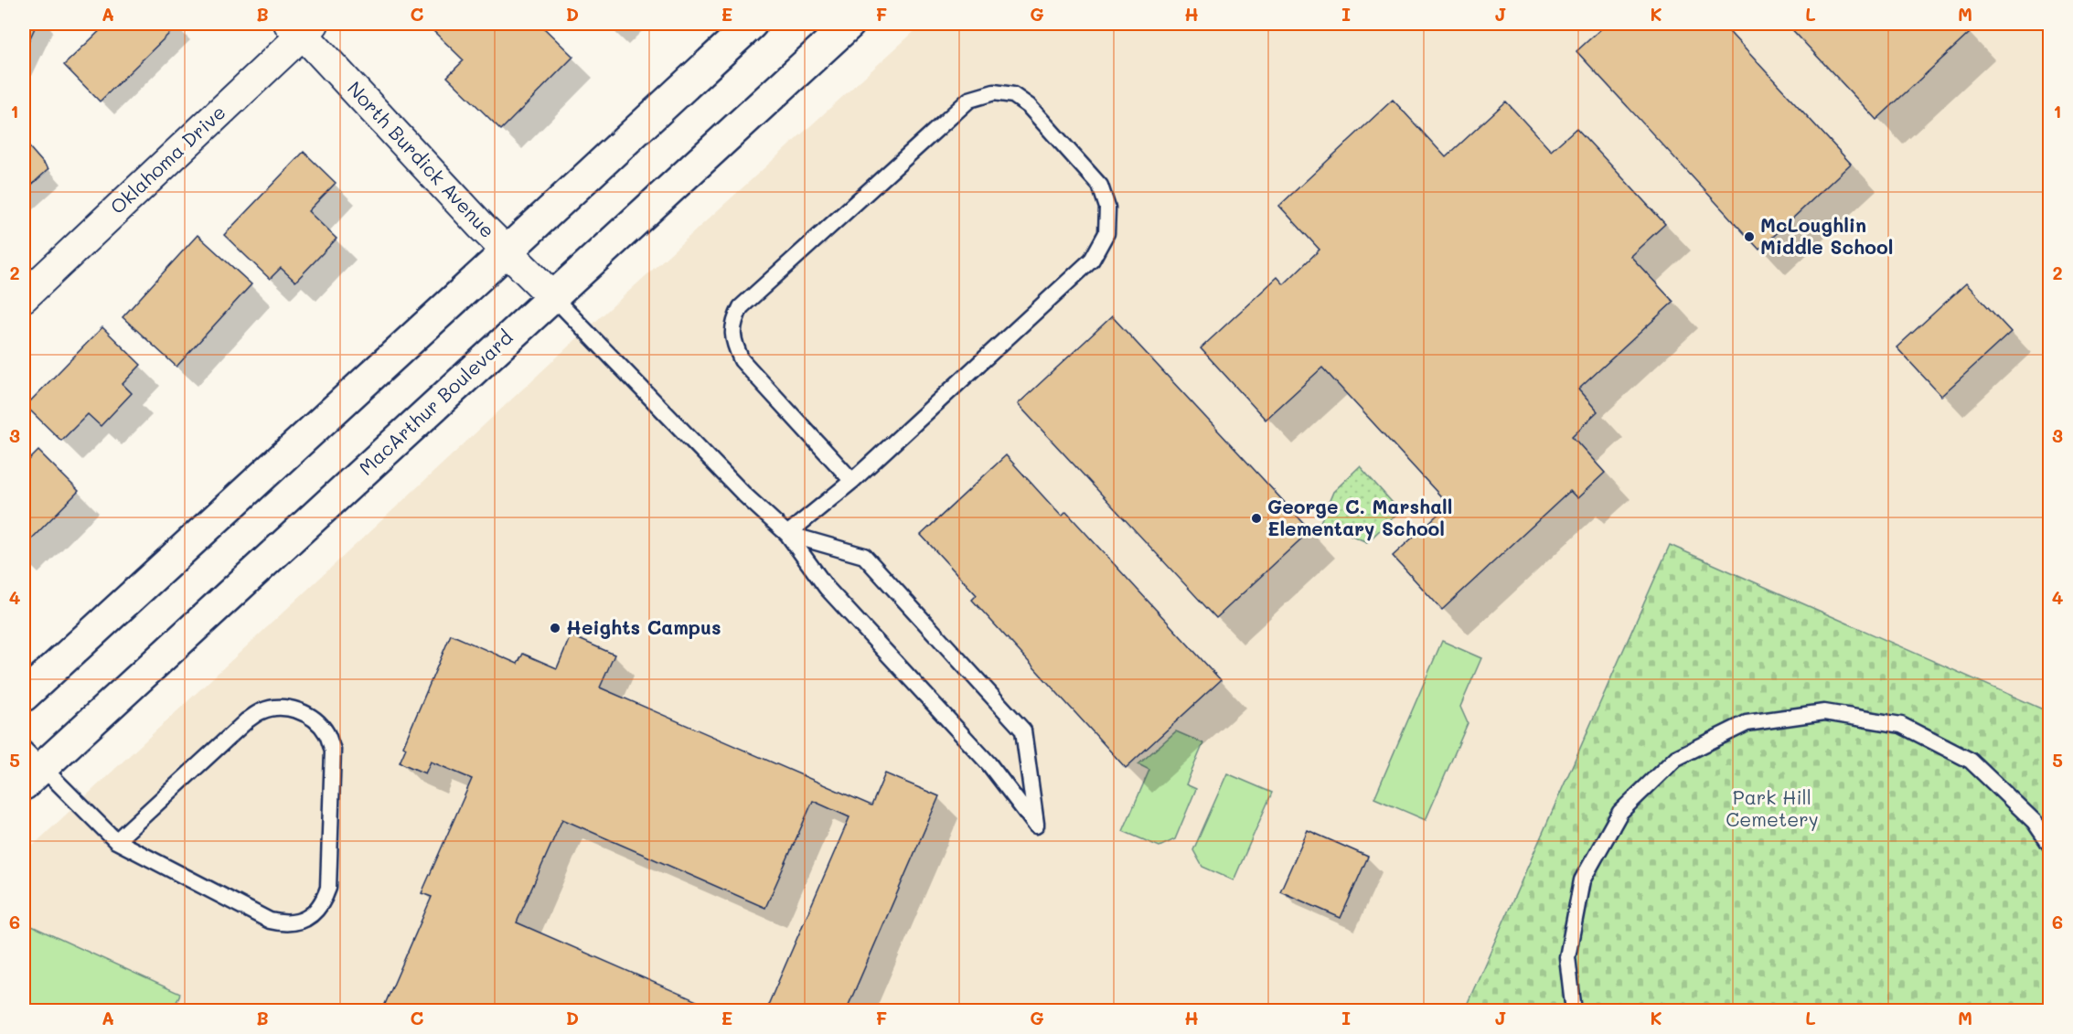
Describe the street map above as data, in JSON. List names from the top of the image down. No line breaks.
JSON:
{"streets":{"street":["Oklahoma Drive","North Burdick Avenue","MacArthur Boulevard"]},"crossings":[["Oklahoma Drive","North Burdick Avenue"],["North Burdick Avenue","MacArthur Boulevard"]],"parks":["Park Hill Cemetery"],"places":["McLoughlin Middle School","George C. Marshall Elementary School","Heights Campus"],"grid":{"columns":["A","B","C","D","E","F","G","H","I","J","K","L","M"],"rows":["1","2","3","4","5","6"]}}
